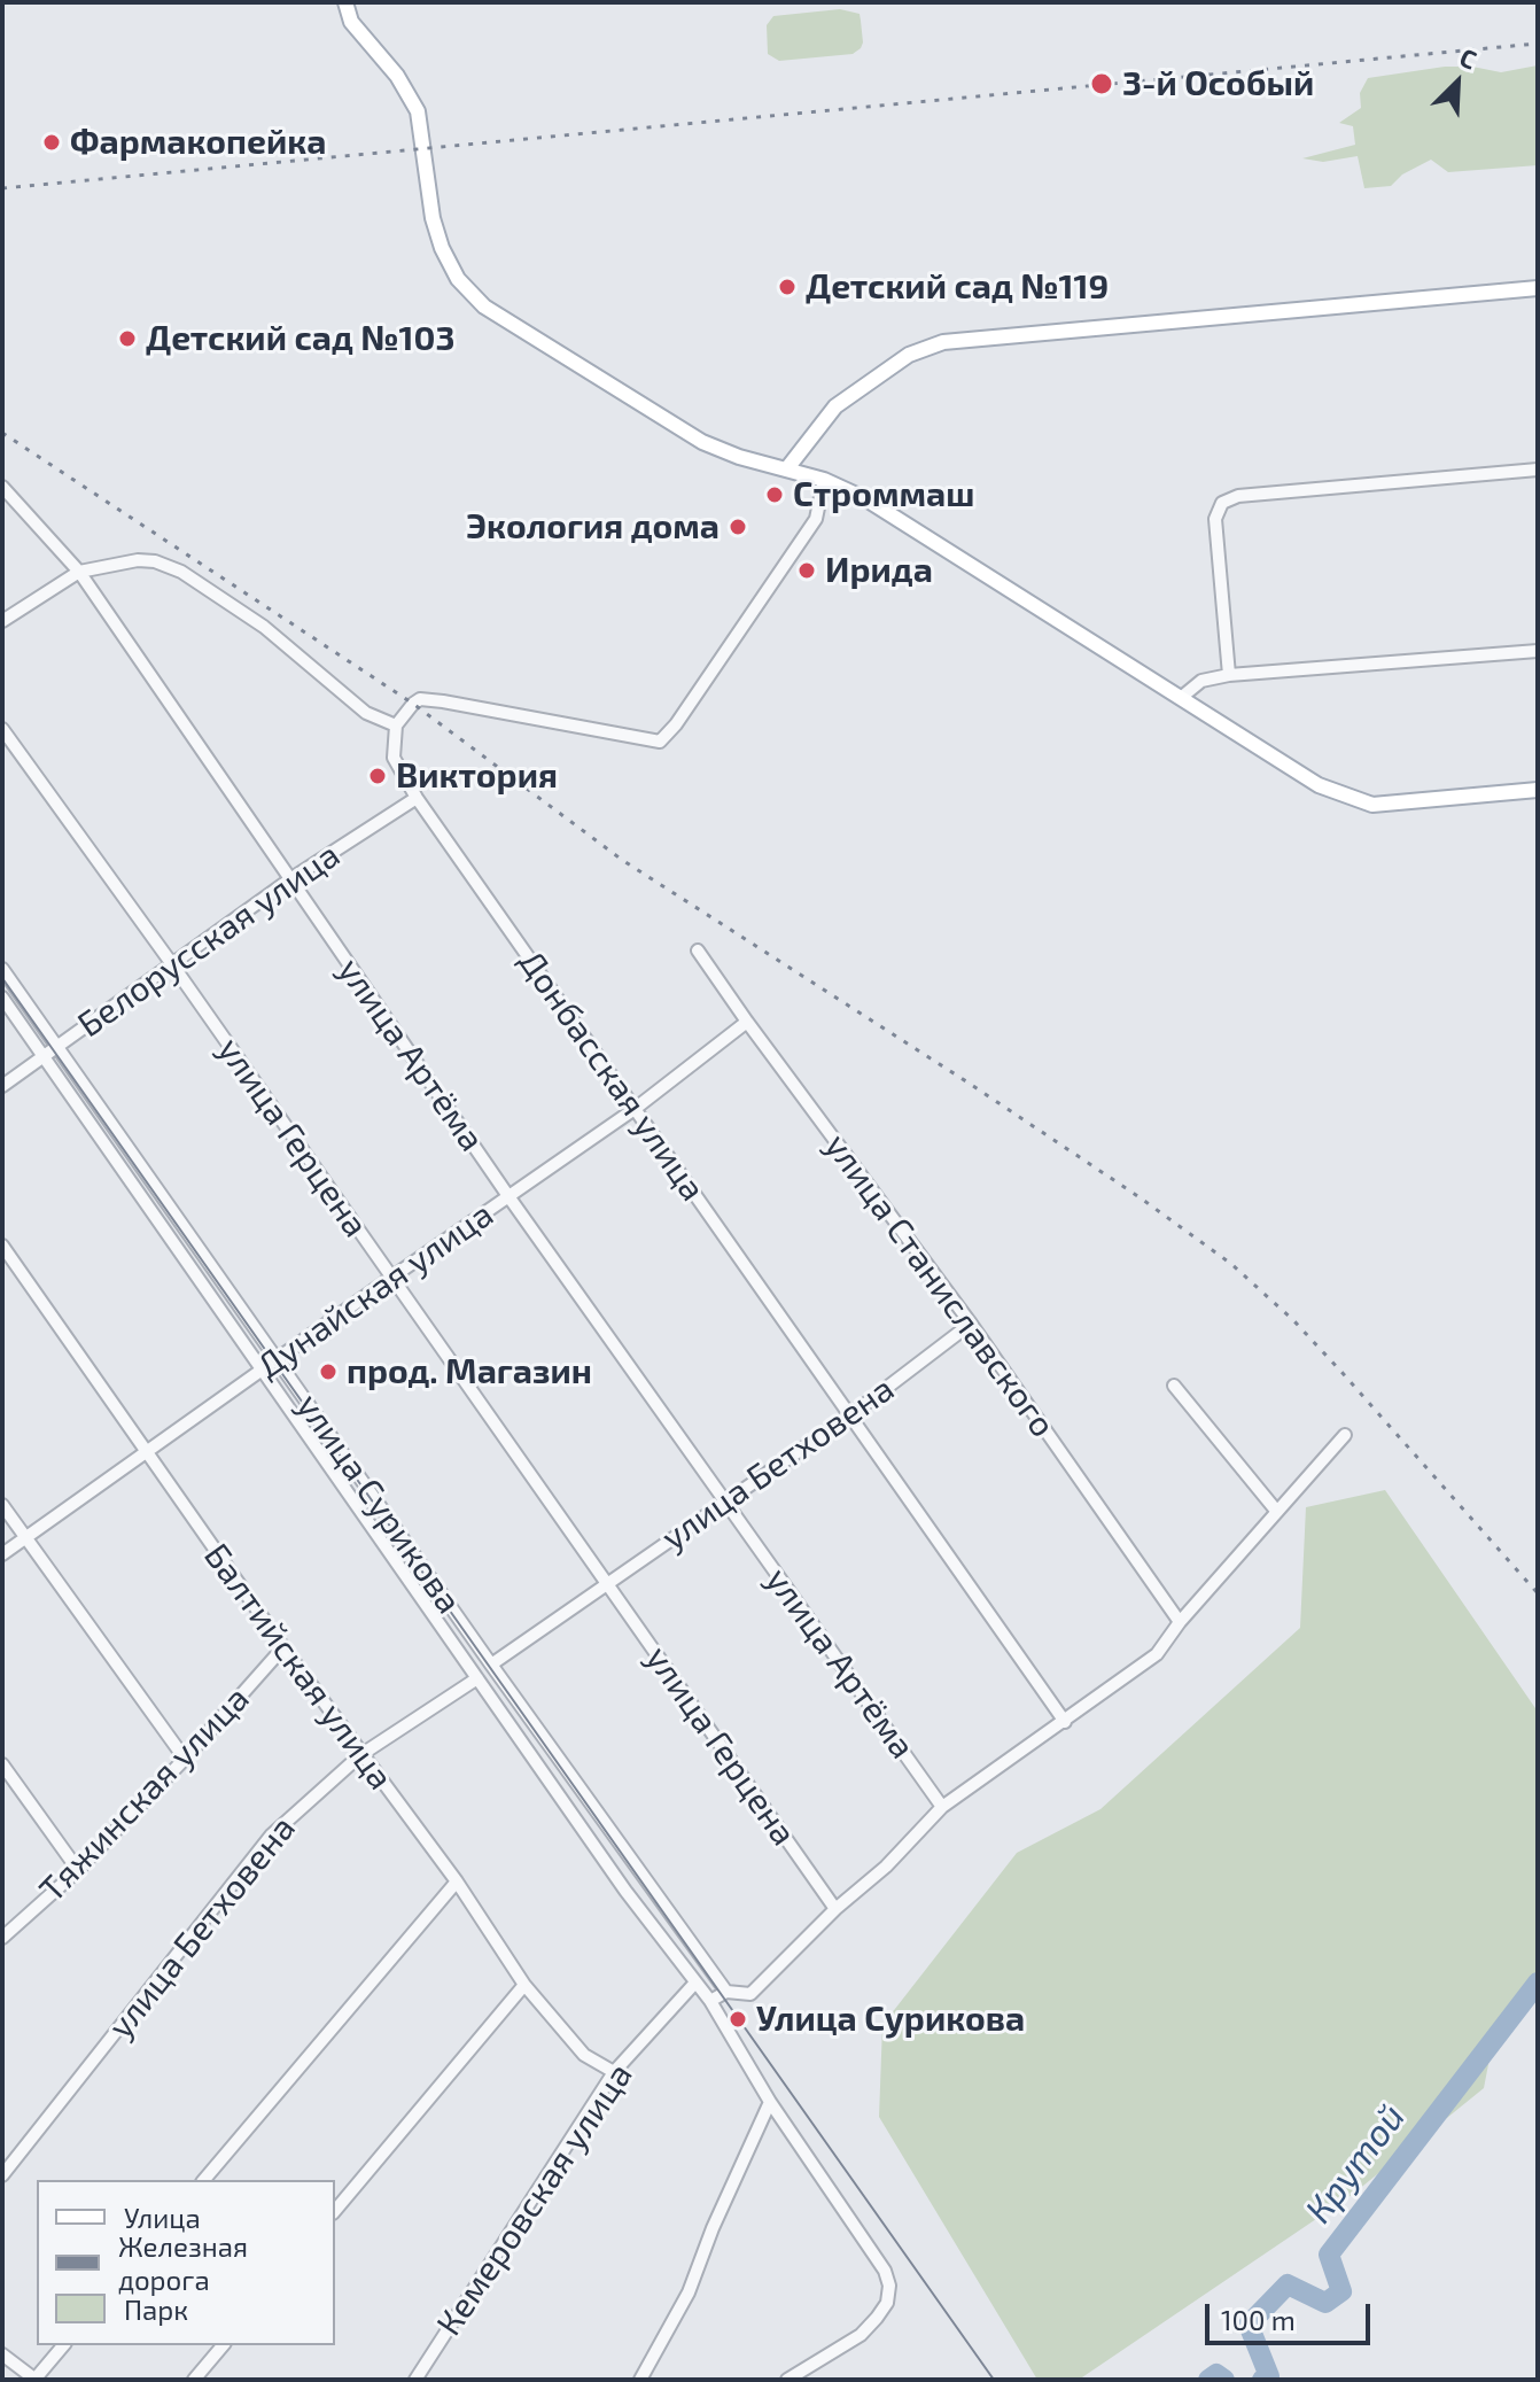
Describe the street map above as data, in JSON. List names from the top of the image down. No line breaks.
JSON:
{"streets":{"street":["Белорусская улица","улица Артёма","Донбасская улица","улица Герцена","улица Станиславского","Дунайская улица","улица Бетховена","улица Сурикова","Балтийская улица","Тяжинская улица","Кемеровская улица"]},"crossings":[["Белорусская улица","улица Артёма"],["Белорусская улица","Донбасская улица"],["Белорусская улица","улица Герцена"],["Белорусская улица","улица Сурикова"],["улица Артёма","Дунайская улица"],["улица Артёма","улица Бетховена"],["Донбасская улица","Дунайская улица"],["Донбасская улица","улица Бетховена"],["улица Герцена","Дунайская улица"],["улица Герцена","улица Бетховена"],["улица Станиславского","Дунайская улица"],["улица Станиславского","улица Бетховена"],["Дунайская улица","улица Сурикова"],["Дунайская улица","Балтийская улица"],["улица Бетховена","улица Сурикова"],["улица Бетховена","Балтийская улица"],["улица Сурикова","Кемеровская улица"],["Балтийская улица","Тяжинская улица"],["Балтийская улица","Кемеровская улица"]],"water":["Крутой"],"places":["3-й Особый","Фармакопейка","Детский сад №119","Детский сад №103","Строммаш","Экология дома","Ирида","Виктория","прод. Магазин","Улица Сурикова"],"legend":["Улица","Железная дорога","Парк"],"scale_bar":"100 m","north":"top right"}
